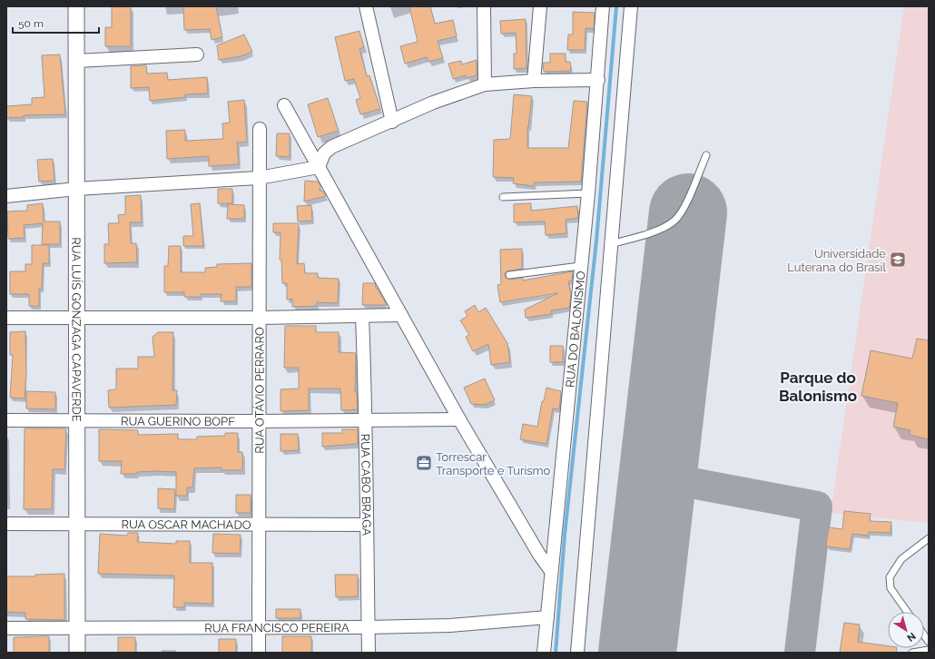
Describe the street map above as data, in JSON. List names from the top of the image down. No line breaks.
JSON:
{"streets":{"street":["RUA LUÍS GONZAGA CAPAVERDE","RUA DO BALONISMO","RUA OTÁVIO PERRARO","RUA GUERINO BOPF","RUA CABO BRAGA","RUA OSCAR MACHADO","RUA FRANCISCO PEREIRA"]},"crossings":[["RUA LUÍS GONZAGA CAPAVERDE","RUA GUERINO BOPF"],["RUA LUÍS GONZAGA CAPAVERDE","RUA OSCAR MACHADO"],["RUA LUÍS GONZAGA CAPAVERDE","RUA FRANCISCO PEREIRA"],["RUA DO BALONISMO","RUA FRANCISCO PEREIRA"],["RUA OTÁVIO PERRARO","RUA GUERINO BOPF"],["RUA OTÁVIO PERRARO","RUA OSCAR MACHADO"],["RUA OTÁVIO PERRARO","RUA FRANCISCO PEREIRA"],["RUA GUERINO BOPF","RUA CABO BRAGA"],["RUA CABO BRAGA","RUA OSCAR MACHADO"],["RUA CABO BRAGA","RUA FRANCISCO PEREIRA"]],"districts":["Parque do Balonismo"],"places":{"school or university":["Universidade Luterana do Brasil"],"office":["Torrescar Transporte e Turismo"]},"scale_bar":"50 m","north":"bottom right"}
